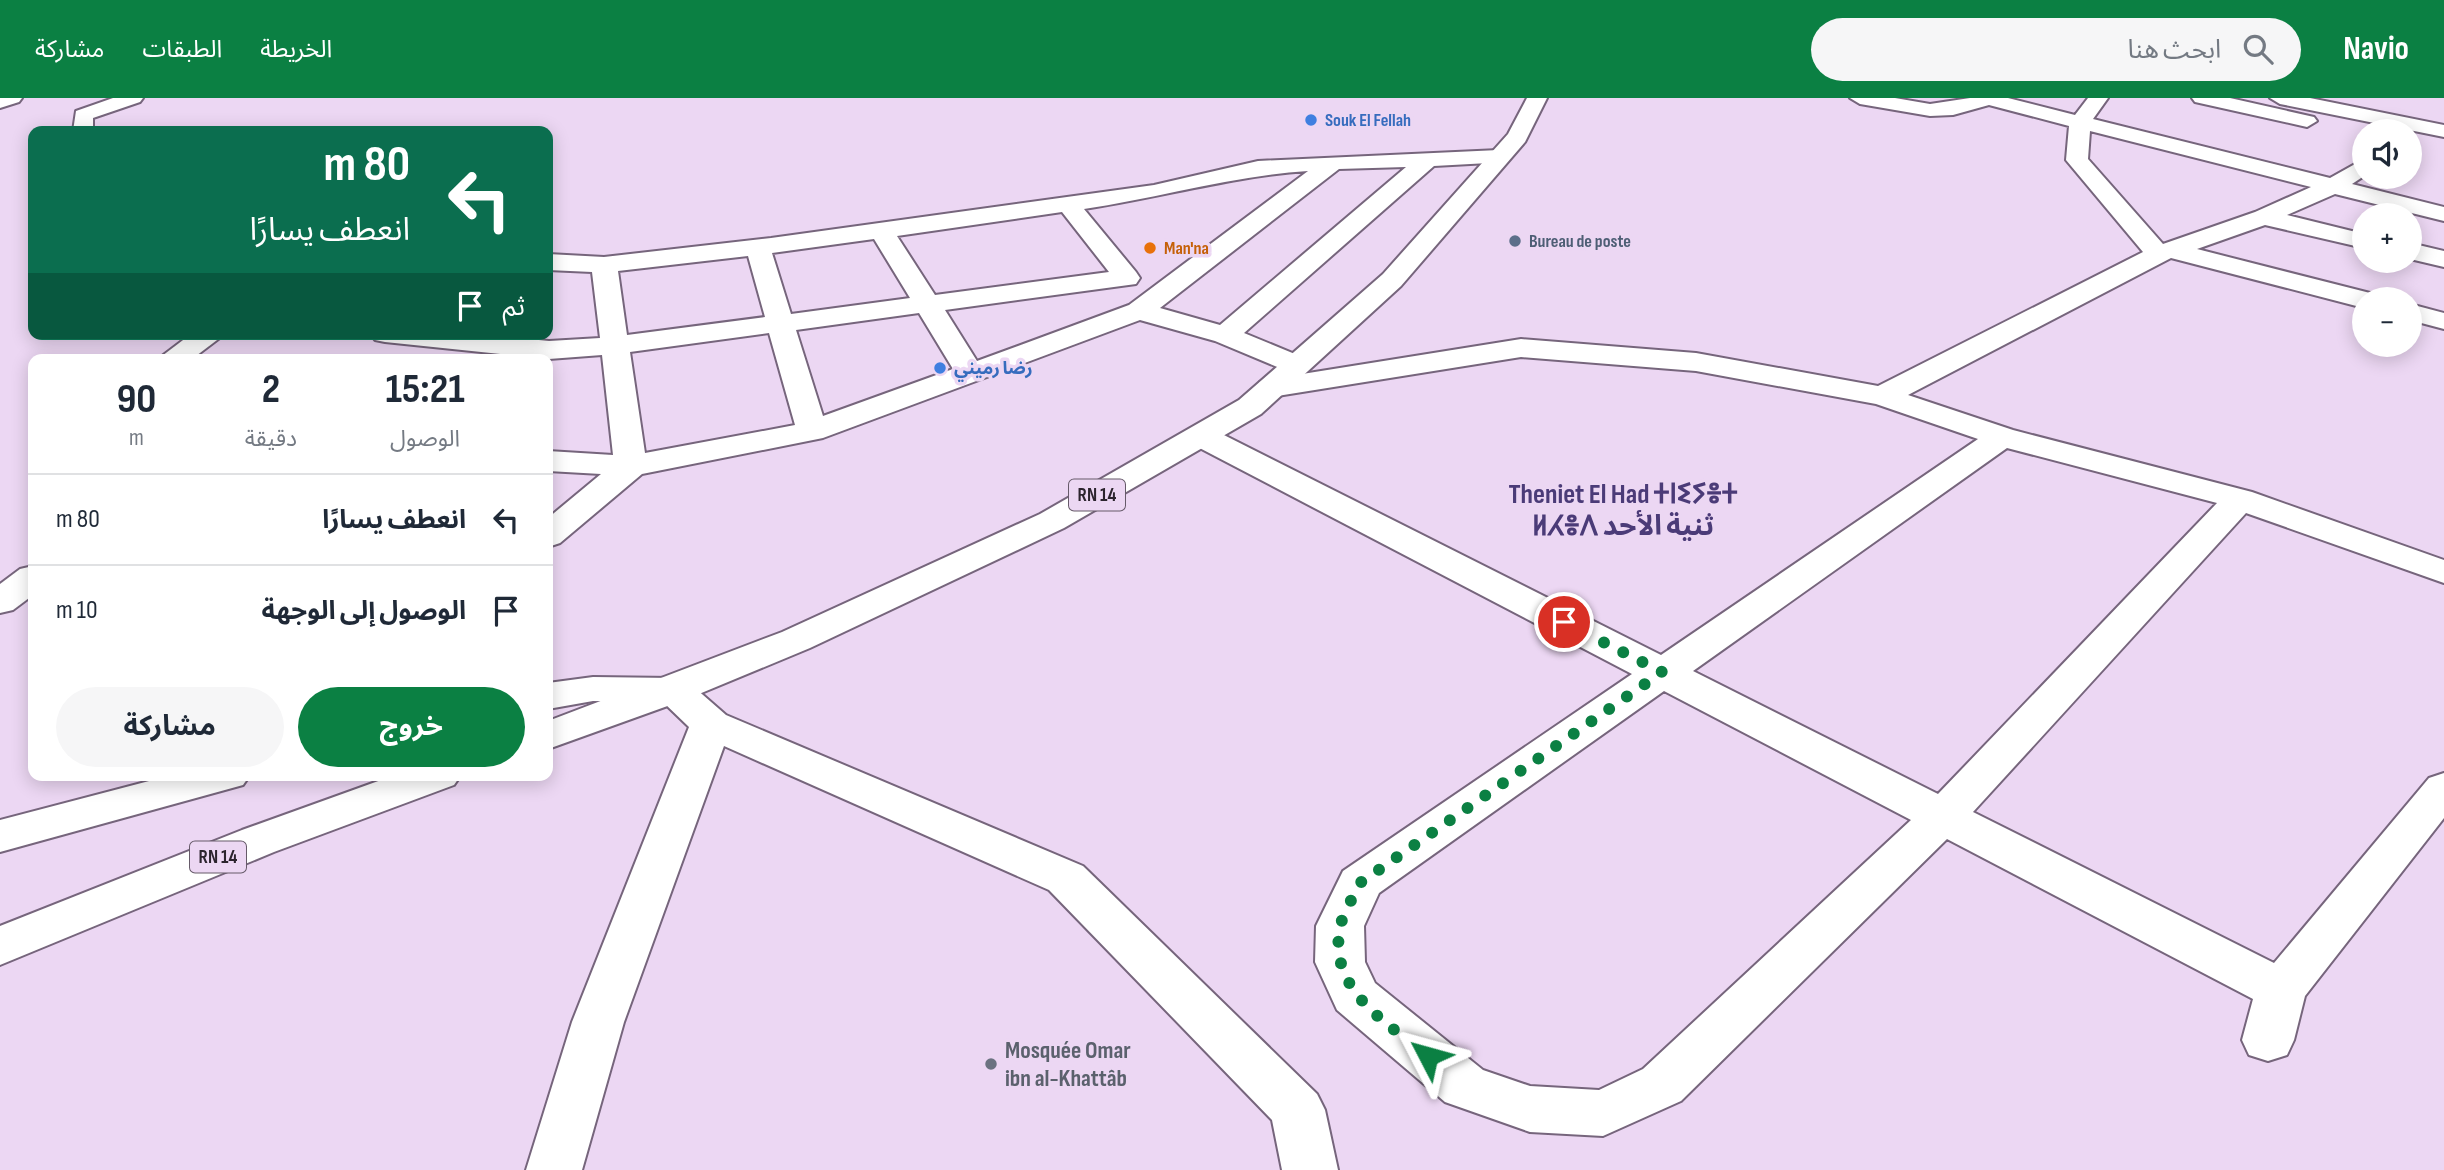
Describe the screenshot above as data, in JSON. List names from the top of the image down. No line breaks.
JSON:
{"streets":{"street":["RN 14"]},"districts":["Theniet El Had ⵜⵏⵉⵢⴻⵜ ⵍⵃⴻⴷ ثنية الأحد"],"places":["Souk El Fellah","Bureau de poste","Man'na","رضا رميني","Mosquée Omar ibn al-Khattâb"],"page":{"header":"Navio","search":"ابحث هنا","nav":["الخريطة","الطبقات","مشاركة"],"map_buttons":["+","−"],"turn":["80 m","انعطف يسارًا"],"then":"ثم","eta":["15:21","الوصول","2","دقيقة","90","m"],"list":[{"name":"انعطف يسارًا","value":"80 m"},{"name":"الوصول إلى الوجهة","value":"10 m"}],"buttons":["خروج","مشاركة"]}}
